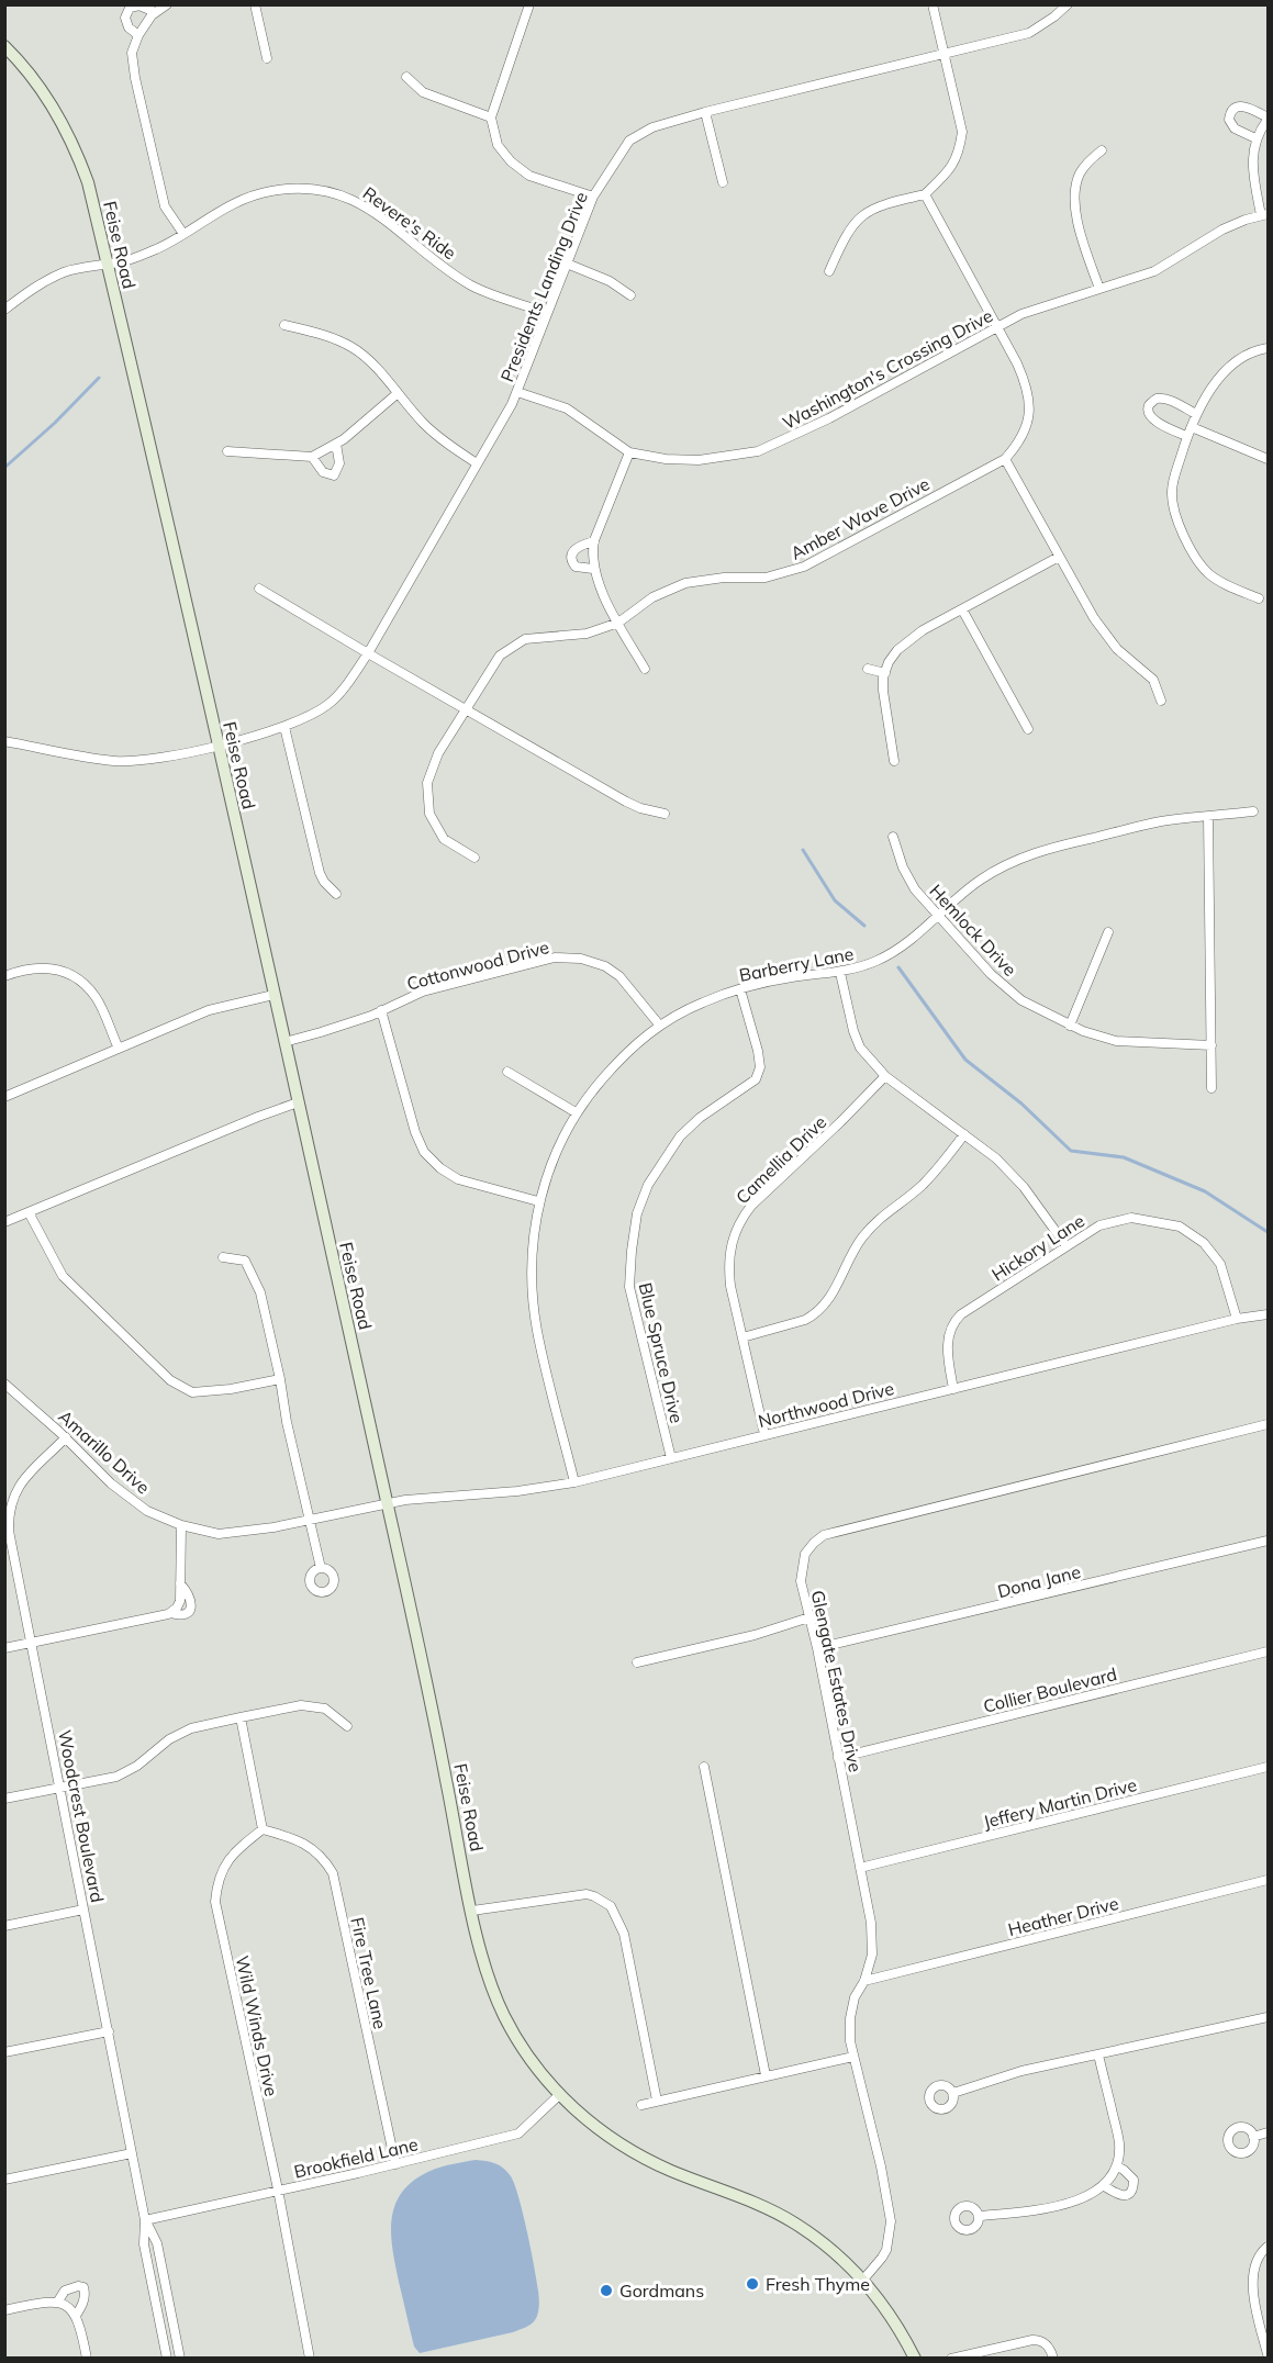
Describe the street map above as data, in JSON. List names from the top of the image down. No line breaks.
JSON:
{"streets":{"main road":["Feise Road"],"street":["Revere's Ride","Presidents Landing Drive","Washington's Crossing Drive","Amber Wave Drive","Hemlock Drive","Barberry Lane","Cottonwood Drive","Camellia Drive","Hickory Lane","Blue Spruce Drive","Northwood Drive","Amarillo Drive","Dona Jane","Glengate Estates Drive","Collier Boulevard","Jeffery Martin Drive","Woodcrest Boulevard","Heather Drive","Fire Tree Lane","Wild Winds Drive","Brookfield Lane"]},"crossings":[["Revere's Ride","Feise Road"],["Revere's Ride","Presidents Landing Drive"],["Feise Road","Presidents Landing Drive"],["Feise Road","Cottonwood Drive"],["Feise Road","Northwood Drive"],["Feise Road","Amarillo Drive"],["Feise Road","Glengate Estates Drive"],["Feise Road","Brookfield Lane"],["Presidents Landing Drive","Washington's Crossing Drive"],["Washington's Crossing Drive","Amber Wave Drive"],["Hemlock Drive","Barberry Lane"],["Barberry Lane","Cottonwood Drive"],["Barberry Lane","Blue Spruce Drive"],["Barberry Lane","Northwood Drive"],["Camellia Drive","Northwood Drive"],["Hickory Lane","Northwood Drive"],["Blue Spruce Drive","Northwood Drive"],["Northwood Drive","Amarillo Drive"],["Amarillo Drive","Woodcrest Boulevard"],["Dona Jane","Glengate Estates Drive"],["Glengate Estates Drive","Collier Boulevard"],["Glengate Estates Drive","Jeffery Martin Drive"],["Glengate Estates Drive","Heather Drive"],["Woodcrest Boulevard","Brookfield Lane"],["Fire Tree Lane","Wild Winds Drive"],["Fire Tree Lane","Brookfield Lane"],["Wild Winds Drive","Brookfield Lane"]],"places":["Fresh Thyme","Gordmans"]}
